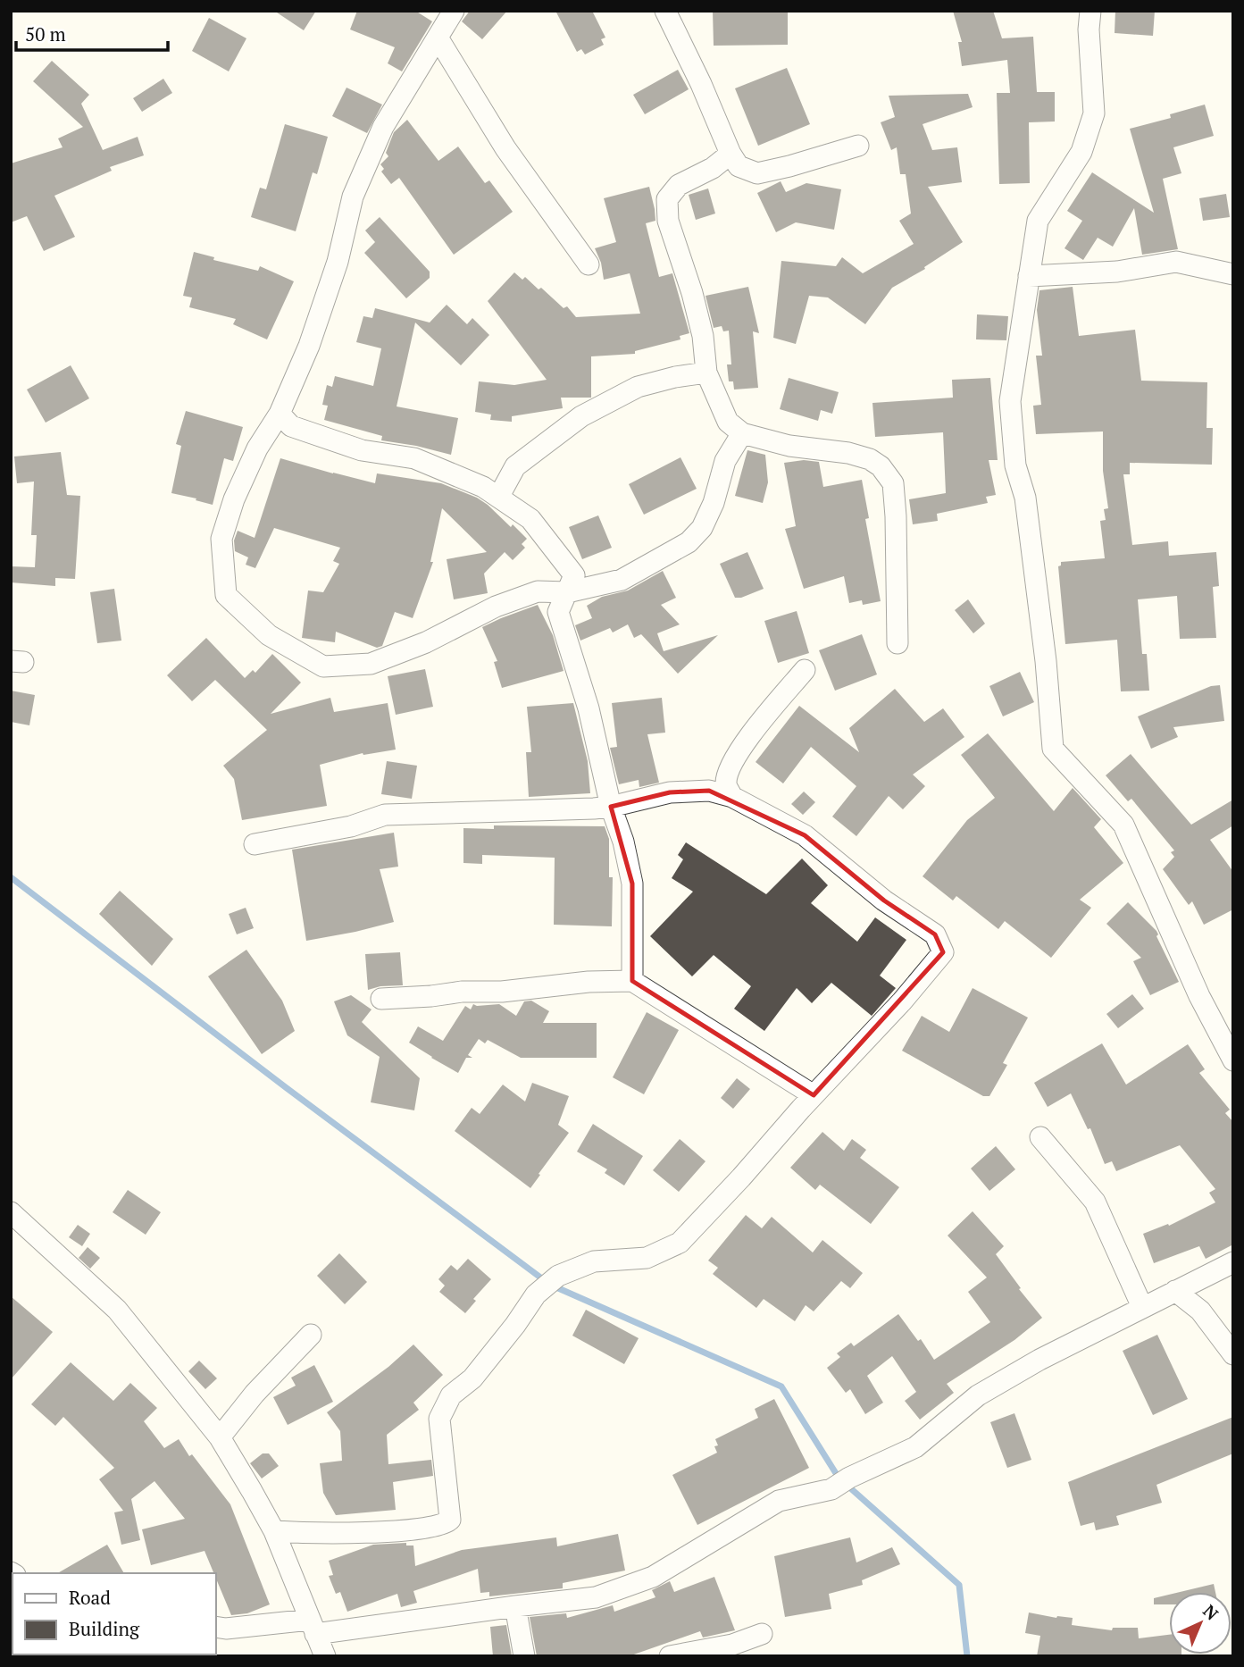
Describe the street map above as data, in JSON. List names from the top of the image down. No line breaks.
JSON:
{"legend":["Road","Building"],"scale_bar":"50 m","north":"top right"}
